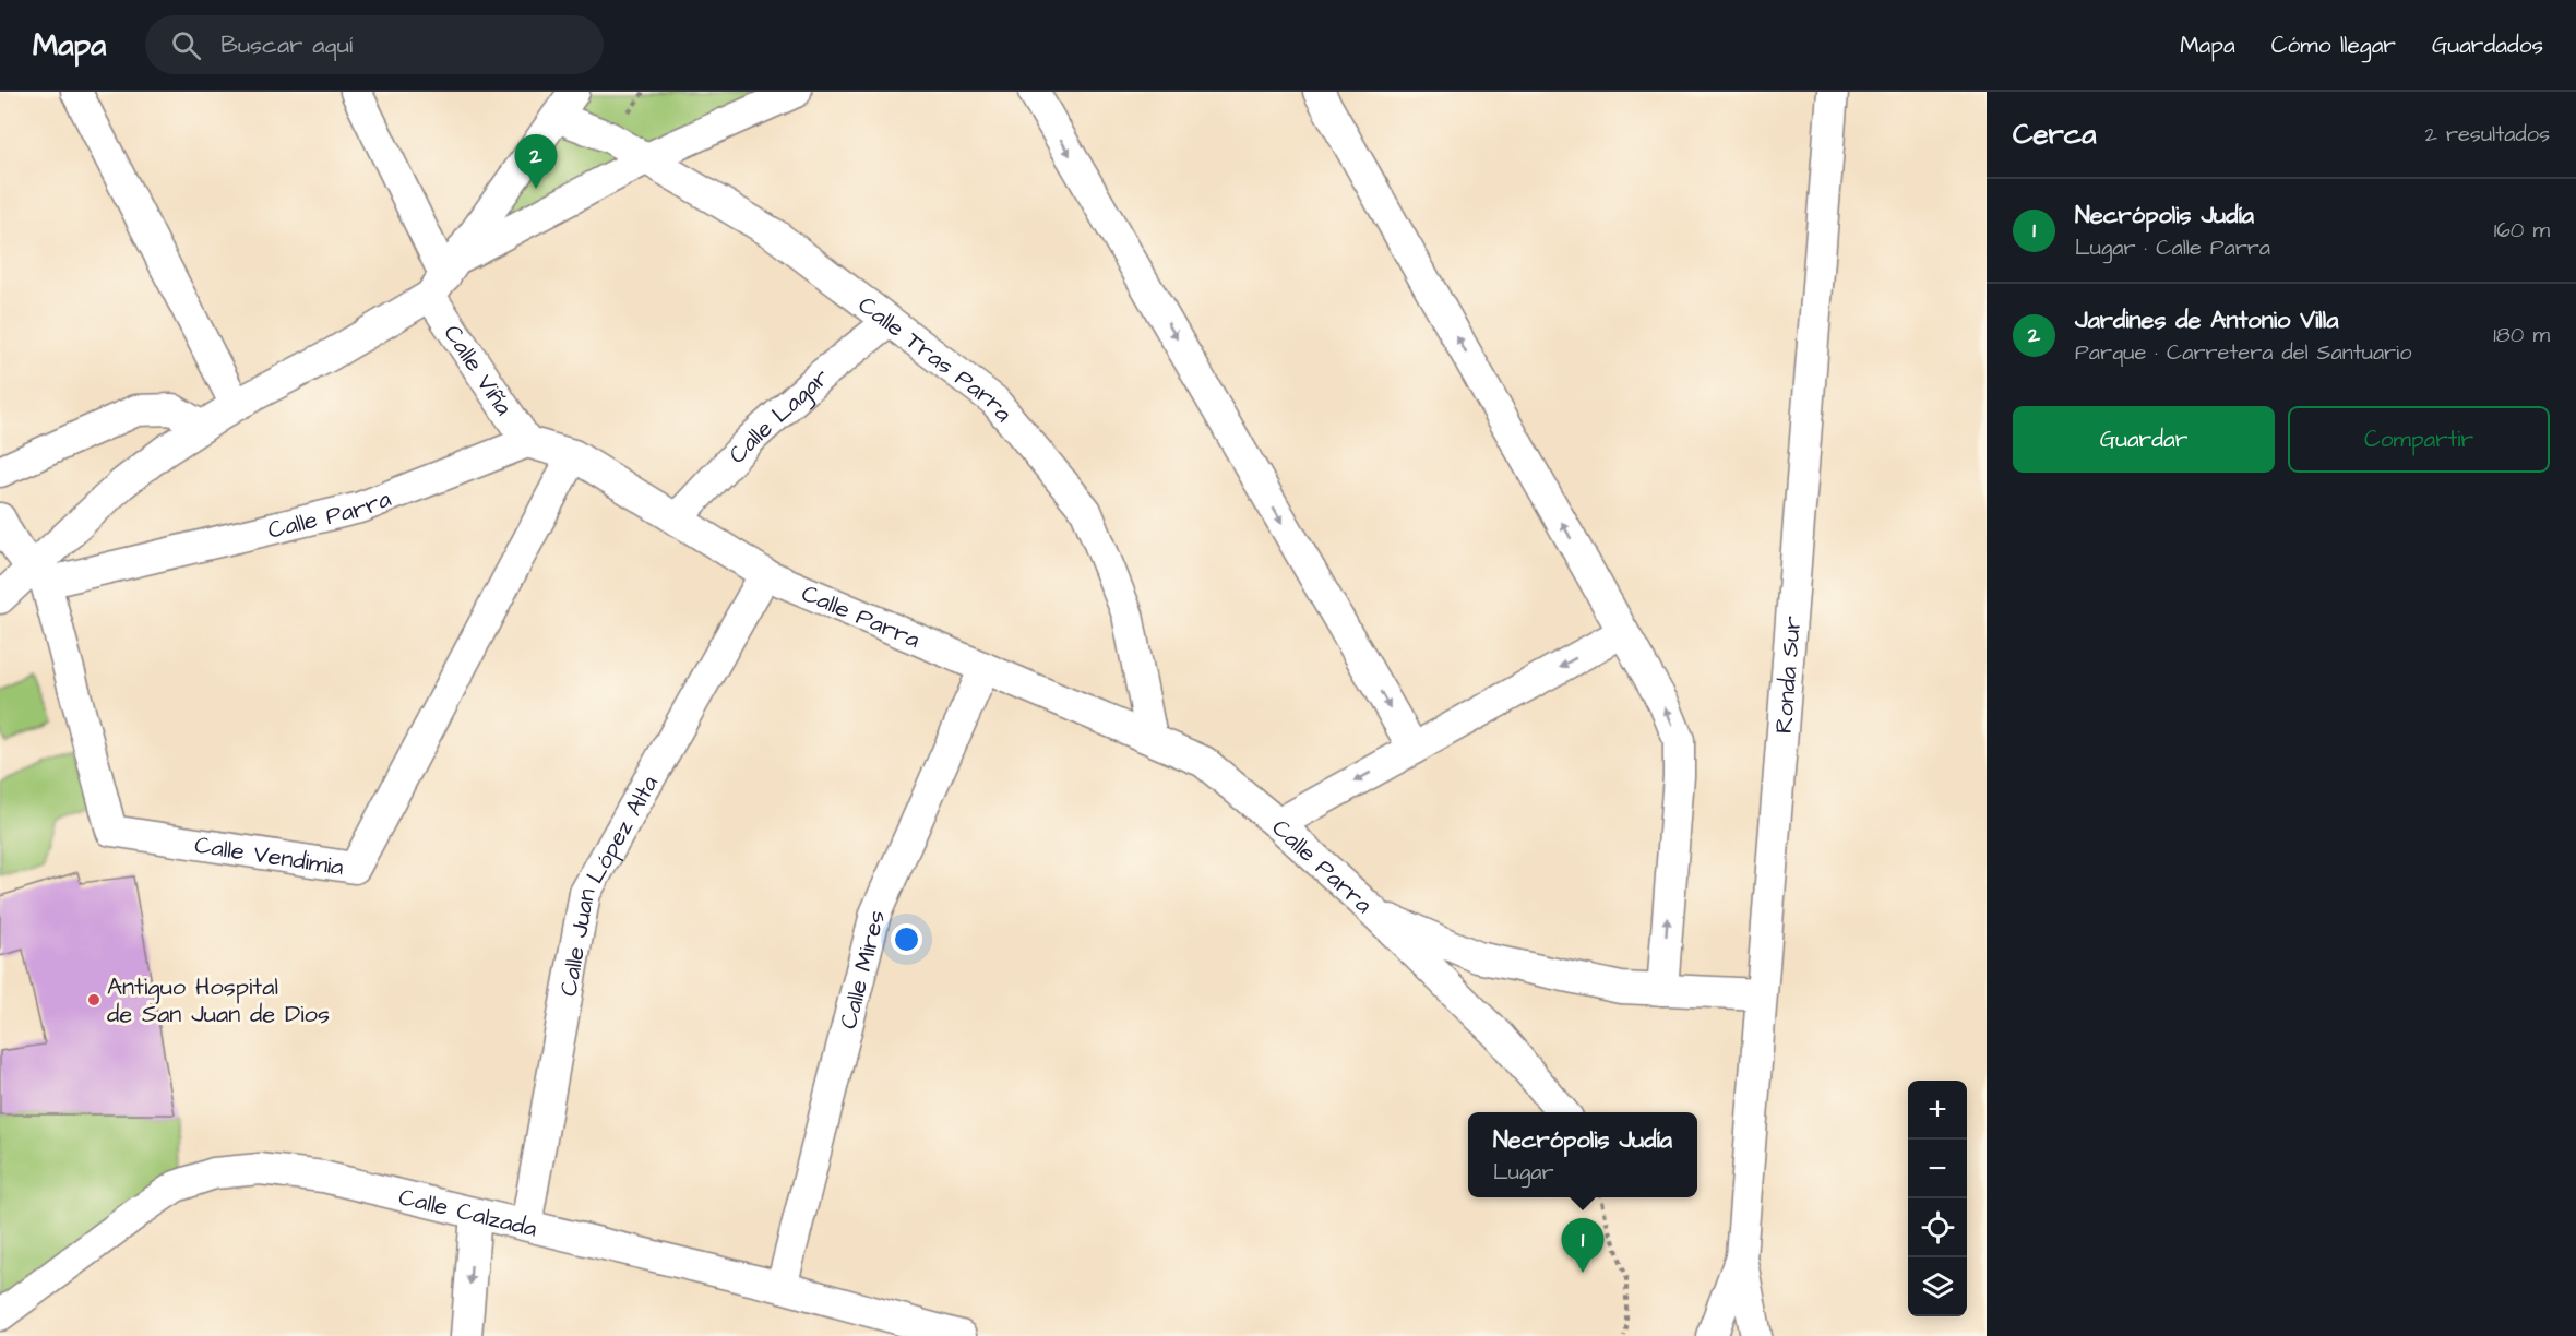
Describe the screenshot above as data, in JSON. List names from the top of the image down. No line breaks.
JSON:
{"streets":{"street":["Calle Tras Parra","Calle Viña","Calle Lagar","Calle Parra","Ronda Sur","Calle Vendimia","Calle Juan López Alta","Calle Mires","Calle Calzada"]},"crossings":[["Calle Tras Parra","Calle Lagar"],["Calle Tras Parra","Calle Parra"],["Calle Viña","Calle Parra"],["Calle Lagar","Calle Parra"],["Calle Parra","Calle Vendimia"],["Calle Parra","Calle Juan López Alta"],["Calle Parra","Calle Mires"],["Calle Juan López Alta","Calle Calzada"],["Calle Mires","Calle Calzada"]],"places":["Antiguo Hospital de San Juan de Dios"],"page":{"header":"Mapa","search":"Buscar aquí","nav":["Mapa","Cómo llegar","Guardados"],"heading":["Cerca","2 resultados"],"pins":["2","1"],"list":[{"mark":"1","name":"Necrópolis Judía","note":"Lugar · Calle Parra","value":"160 m"},{"mark":"2","name":"Jardines de Antonio Villa","note":"Parque · Carretera del Santuario","value":"180 m"}],"buttons":["Guardar","Compartir"],"map_buttons":["+","−"],"popup":["Necrópolis Judía","Lugar"]}}
